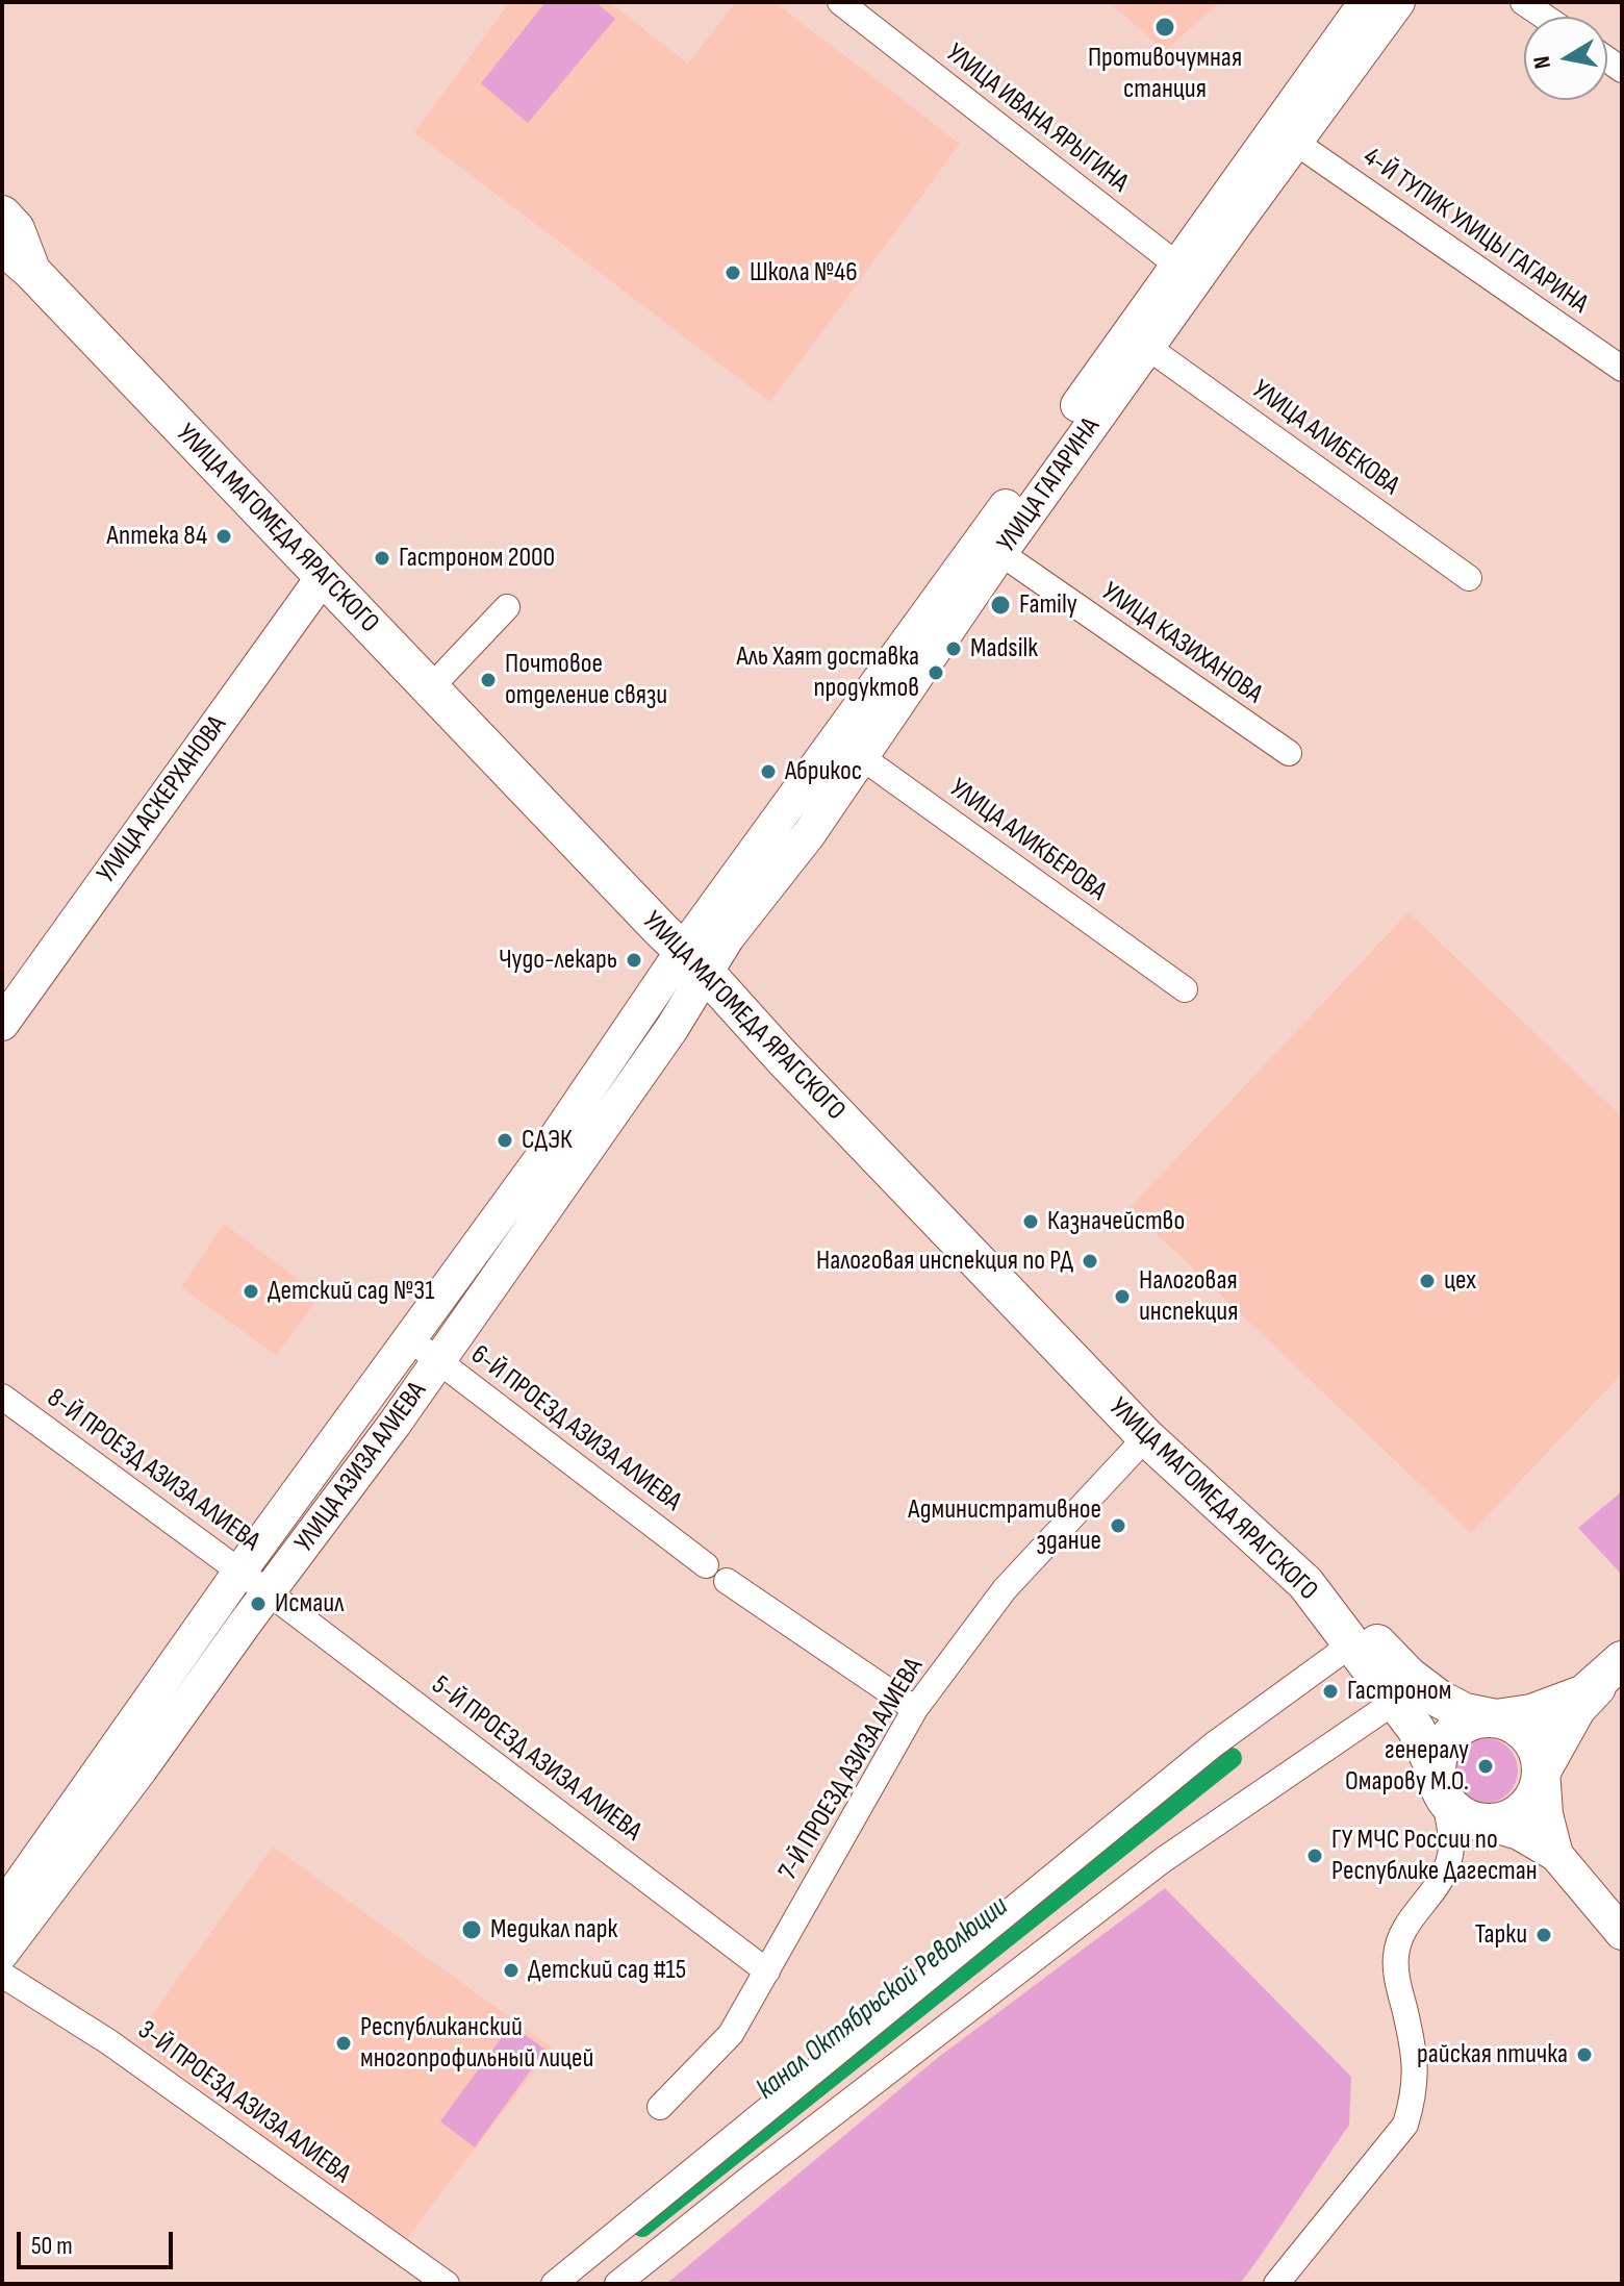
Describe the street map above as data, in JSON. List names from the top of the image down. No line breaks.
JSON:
{"streets":{"main road":["УЛИЦА ГАГАРИНА","УЛИЦА МАГОМЕДА ЯРАГСКОГО","УЛИЦА АСКЕРХАНОВА","УЛИЦА АЗИЗА АЛИЕВА"],"street":["УЛИЦА ИВАНА ЯРЫГИНА","4-Й ТУПИК УЛИЦЫ ГАГАРИНА","УЛИЦА АЛИБЕКОВА","УЛИЦА КАЗИХАНОВА","УЛИЦА АЛИКБЕРОВА","6-Й ПРОЕЗД АЗИЗА АЛИЕВА","8-Й ПРОЕЗД АЗИЗА АЛИЕВА","5-Й ПРОЕЗД АЗИЗА АЛИЕВА","7-Й ПРОЕЗД АЗИЗА АЛИЕВА","3-Й ПРОЕЗД АЗИЗА АЛИЕВА"]},"crossings":[["УЛИЦА ИВАНА ЯРЫГИНА","УЛИЦА ГАГАРИНА"],["4-Й ТУПИК УЛИЦЫ ГАГАРИНА","УЛИЦА ГАГАРИНА"],["УЛИЦА АЛИБЕКОВА","УЛИЦА ГАГАРИНА"],["УЛИЦА ГАГАРИНА","УЛИЦА МАГОМЕДА ЯРАГСКОГО"],["УЛИЦА ГАГАРИНА","УЛИЦА КАЗИХАНОВА"],["УЛИЦА ГАГАРИНА","УЛИЦА АЛИКБЕРОВА"],["УЛИЦА ГАГАРИНА","УЛИЦА АЗИЗА АЛИЕВА"],["УЛИЦА МАГОМЕДА ЯРАГСКОГО","УЛИЦА АСКЕРХАНОВА"],["УЛИЦА МАГОМЕДА ЯРАГСКОГО","УЛИЦА АЗИЗА АЛИЕВА"],["УЛИЦА МАГОМЕДА ЯРАГСКОГО","7-Й ПРОЕЗД АЗИЗА АЛИЕВА"],["6-Й ПРОЕЗД АЗИЗА АЛИЕВА","УЛИЦА АЗИЗА АЛИЕВА"],["УЛИЦА АЗИЗА АЛИЕВА","8-Й ПРОЕЗД АЗИЗА АЛИЕВА"],["УЛИЦА АЗИЗА АЛИЕВА","5-Й ПРОЕЗД АЗИЗА АЛИЕВА"],["8-Й ПРОЕЗД АЗИЗА АЛИЕВА","5-Й ПРОЕЗД АЗИЗА АЛИЕВА"],["5-Й ПРОЕЗД АЗИЗА АЛИЕВА","7-Й ПРОЕЗД АЗИЗА АЛИЕВА"]],"water":["канал Октябрьской Революции"],"places":["Противочумная станция","Школа №46","Аптека 84","Гастроном 2000","Family","Madsilk","Аль Хаят доставка продуктов","Почтовое отделение связи","Абрикос","Чудо-лекарь","СДЭК","Казначейство","Налоговая инспекция по РД","цех","Детский сад №31","Налоговая инспекция","Административное здание","Исмаил","Гастроном","генералу Омарову М.О.","ГУ МЧС России по Республике Дагестан","Медикал парк","Тарки","Детский сад #15","Республиканский многопрофильный лицей","райская птичка"],"scale_bar":"50 m","north":"left"}
